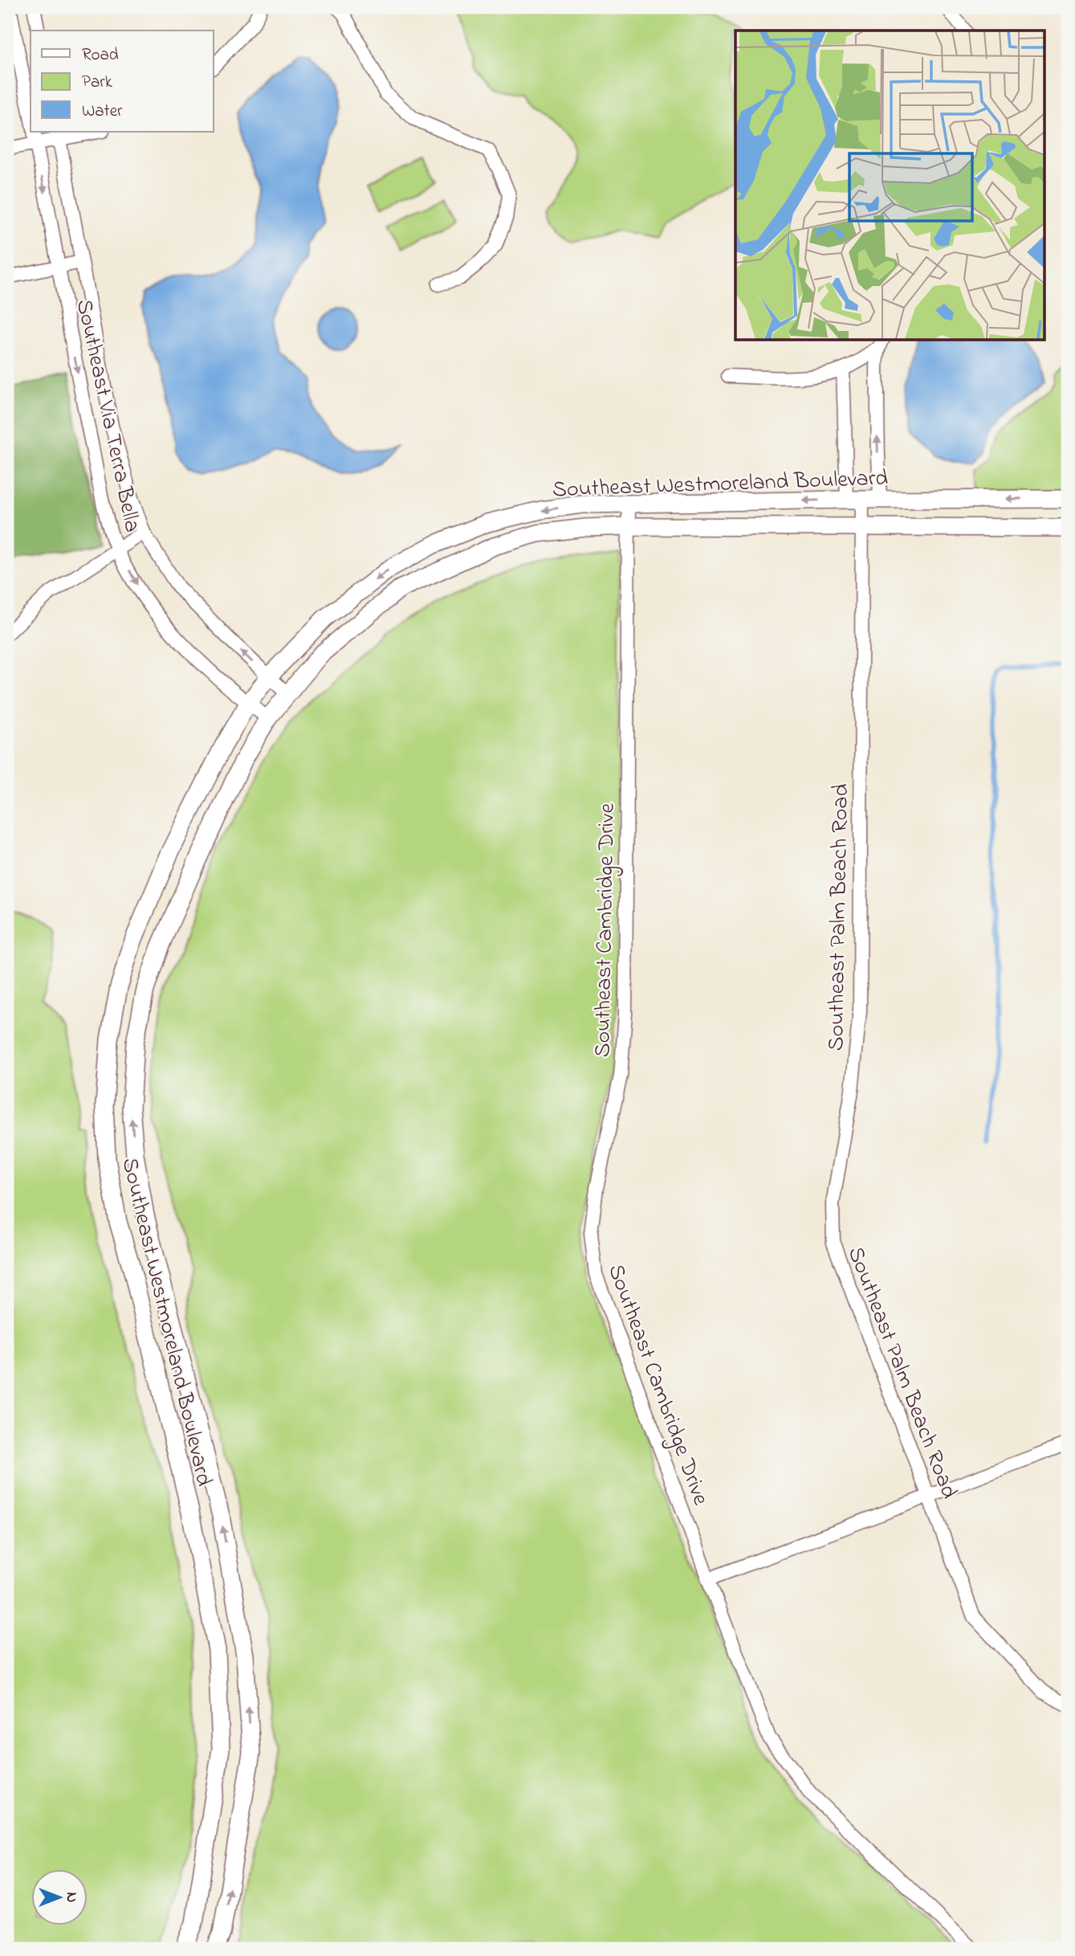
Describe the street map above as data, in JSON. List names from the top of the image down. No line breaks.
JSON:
{"streets":{"street":["Southeast Via Terra Bella","Southeast Westmoreland Boulevard","Southeast Palm Beach Road","Southeast Cambridge Drive"]},"crossings":[["Southeast Via Terra Bella","Southeast Westmoreland Boulevard"],["Southeast Westmoreland Boulevard","Southeast Palm Beach Road"],["Southeast Westmoreland Boulevard","Southeast Cambridge Drive"]],"legend":["Road","Park","Water"],"north":"right"}
